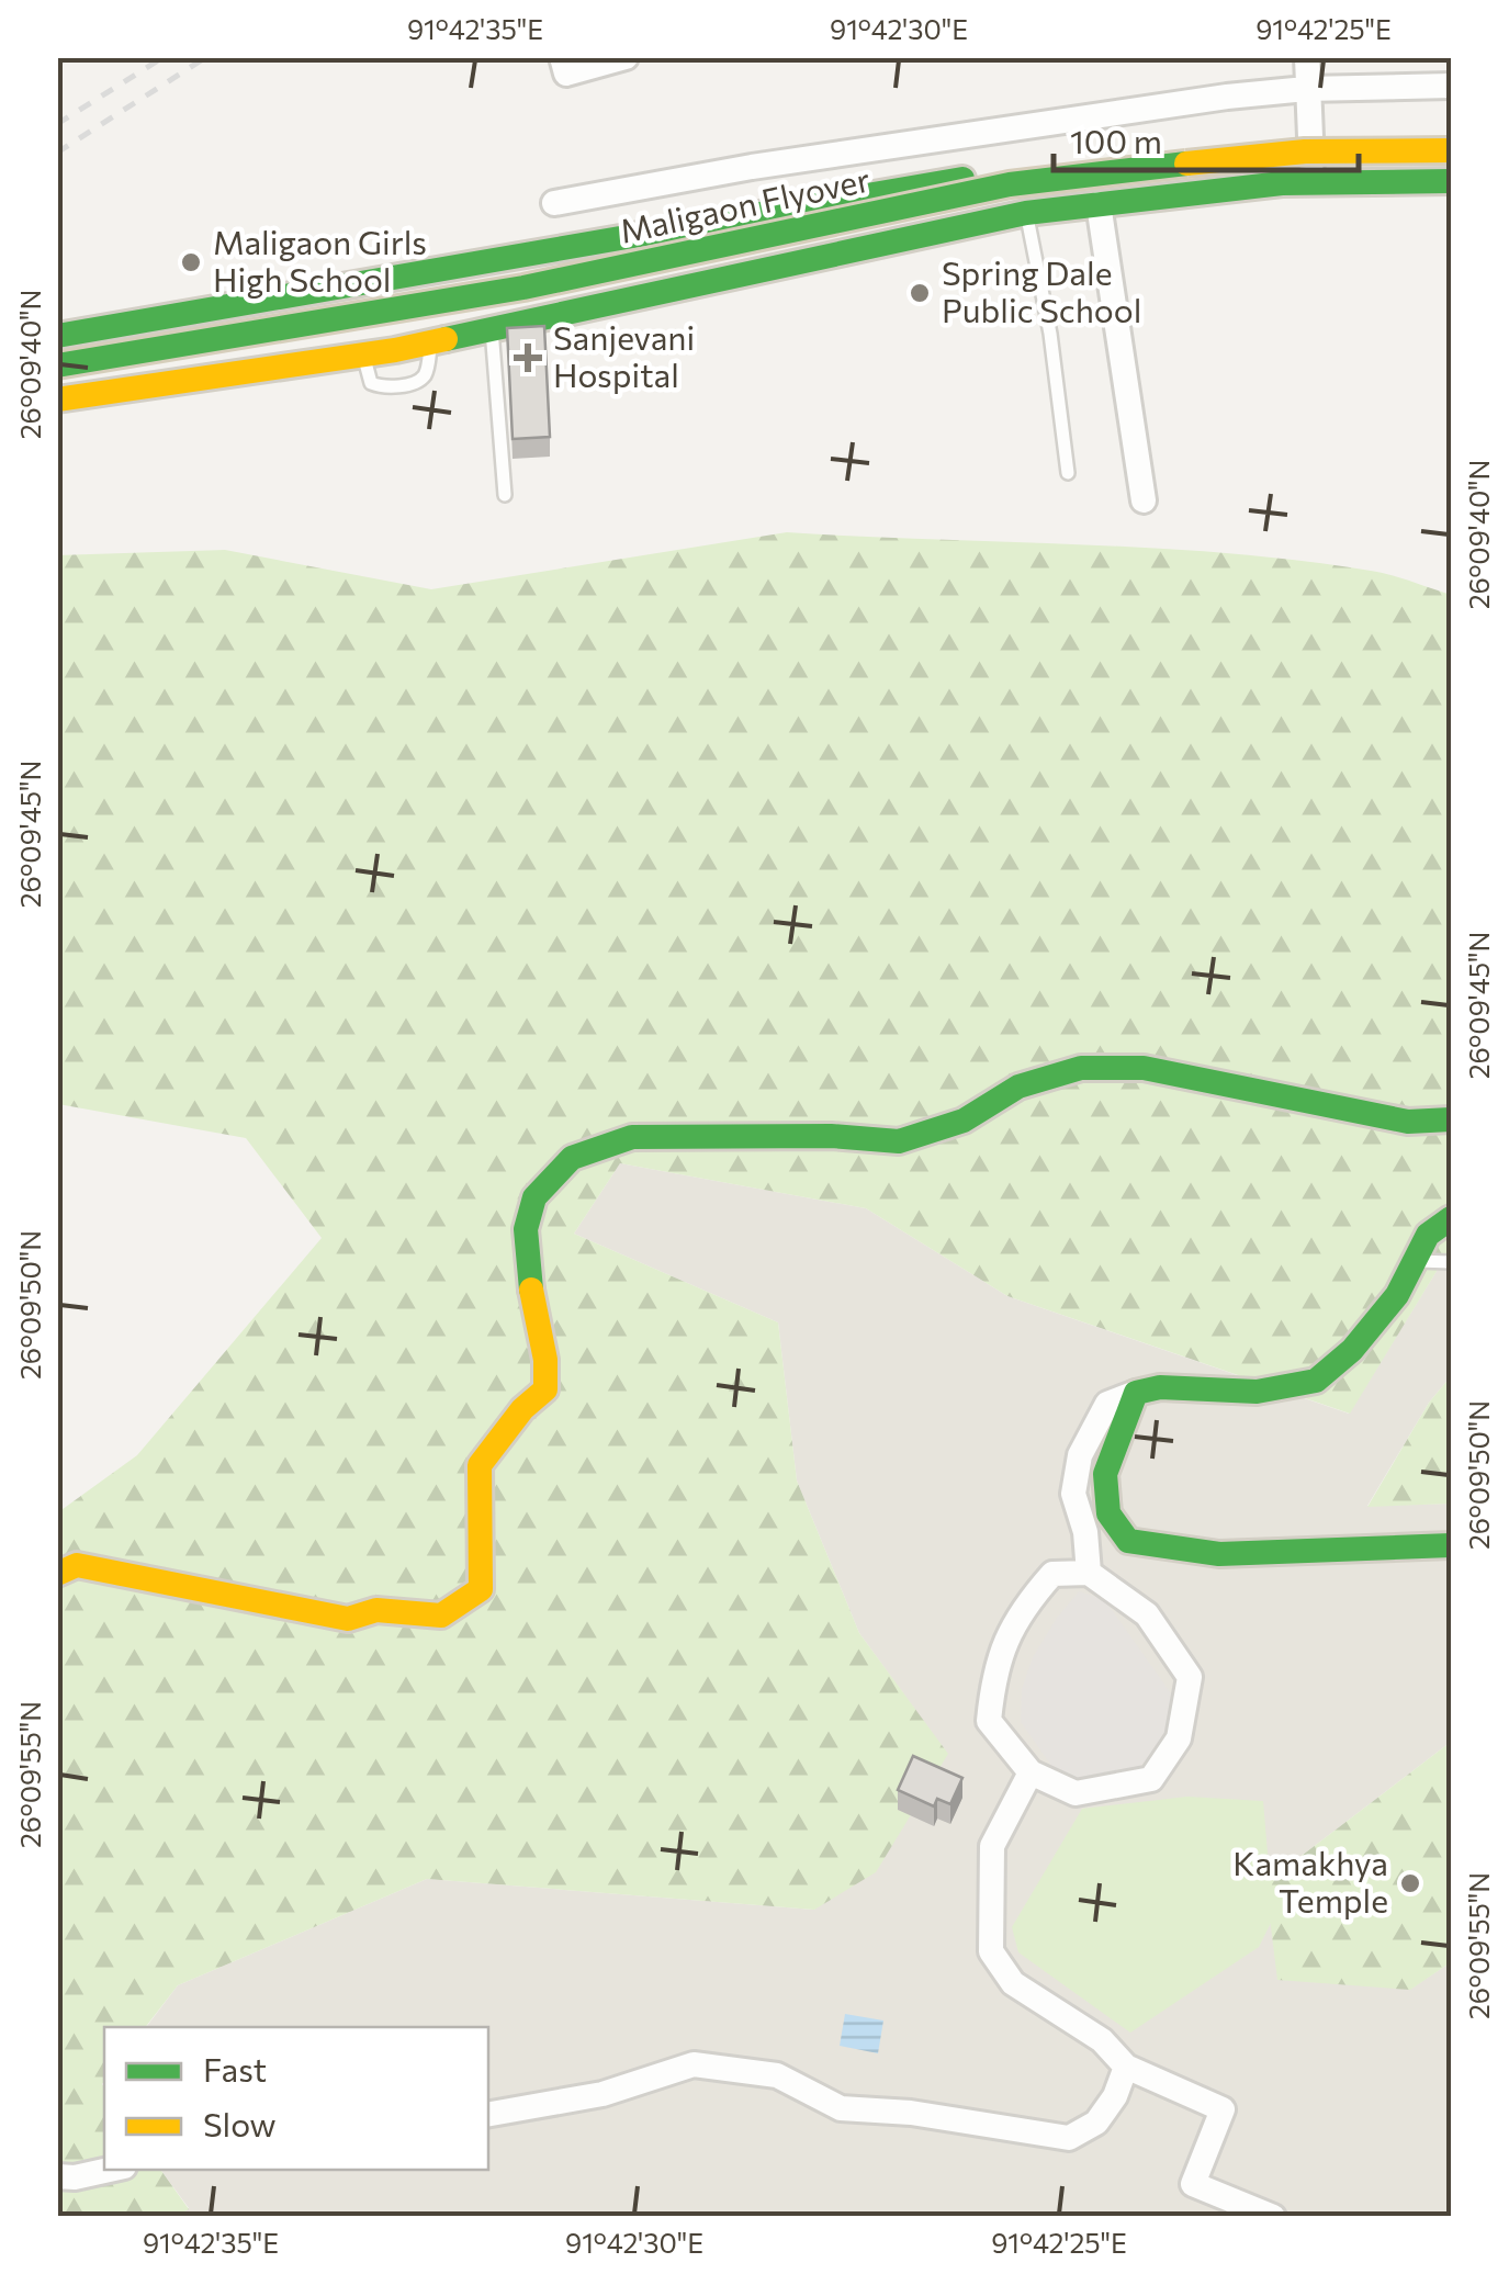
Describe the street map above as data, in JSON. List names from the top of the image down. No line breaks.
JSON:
{"streets":{"street":["Maligaon Flyover"]},"places":{"other":["Maligaon Girls High School","Spring Dale Public School","Kamakhya Temple"],"health":["Sanjevani Hospital"]},"legend":["Fast","Slow"],"scale_bar":"100 m","coordinates":["91°42'35\"E","91°42'30\"E","91°42'25\"E","26°09'40\"N","26°09'45\"N","26°09'50\"N","26°09'55\"N"]}
